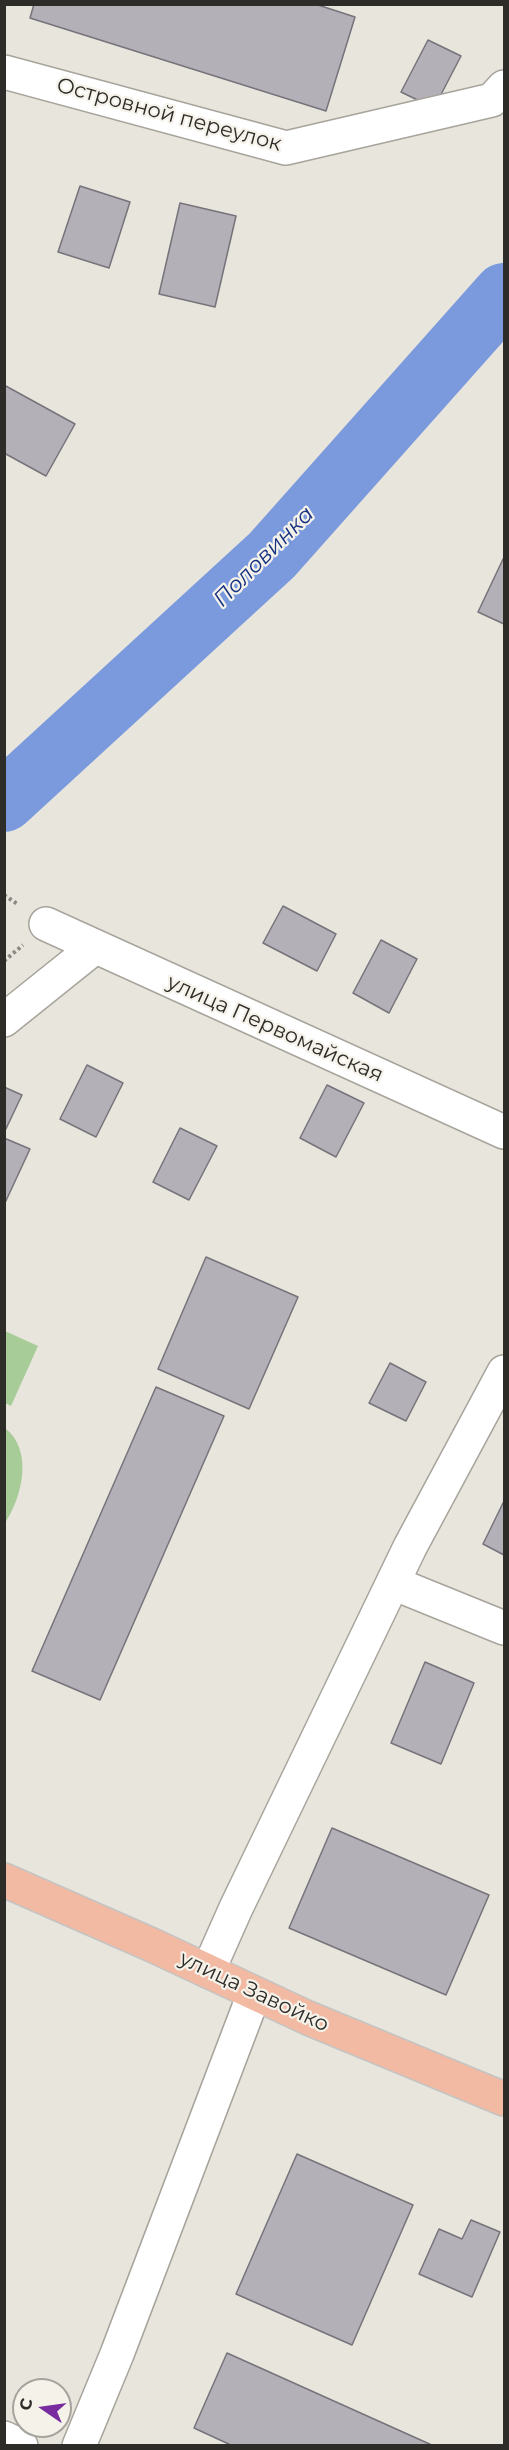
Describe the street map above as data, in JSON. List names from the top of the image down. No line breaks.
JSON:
{"streets":{"main road":["улица Завойко"],"street":["Островной переулок","улица Первомайская"]},"water":["Половинка"],"north":"left"}
